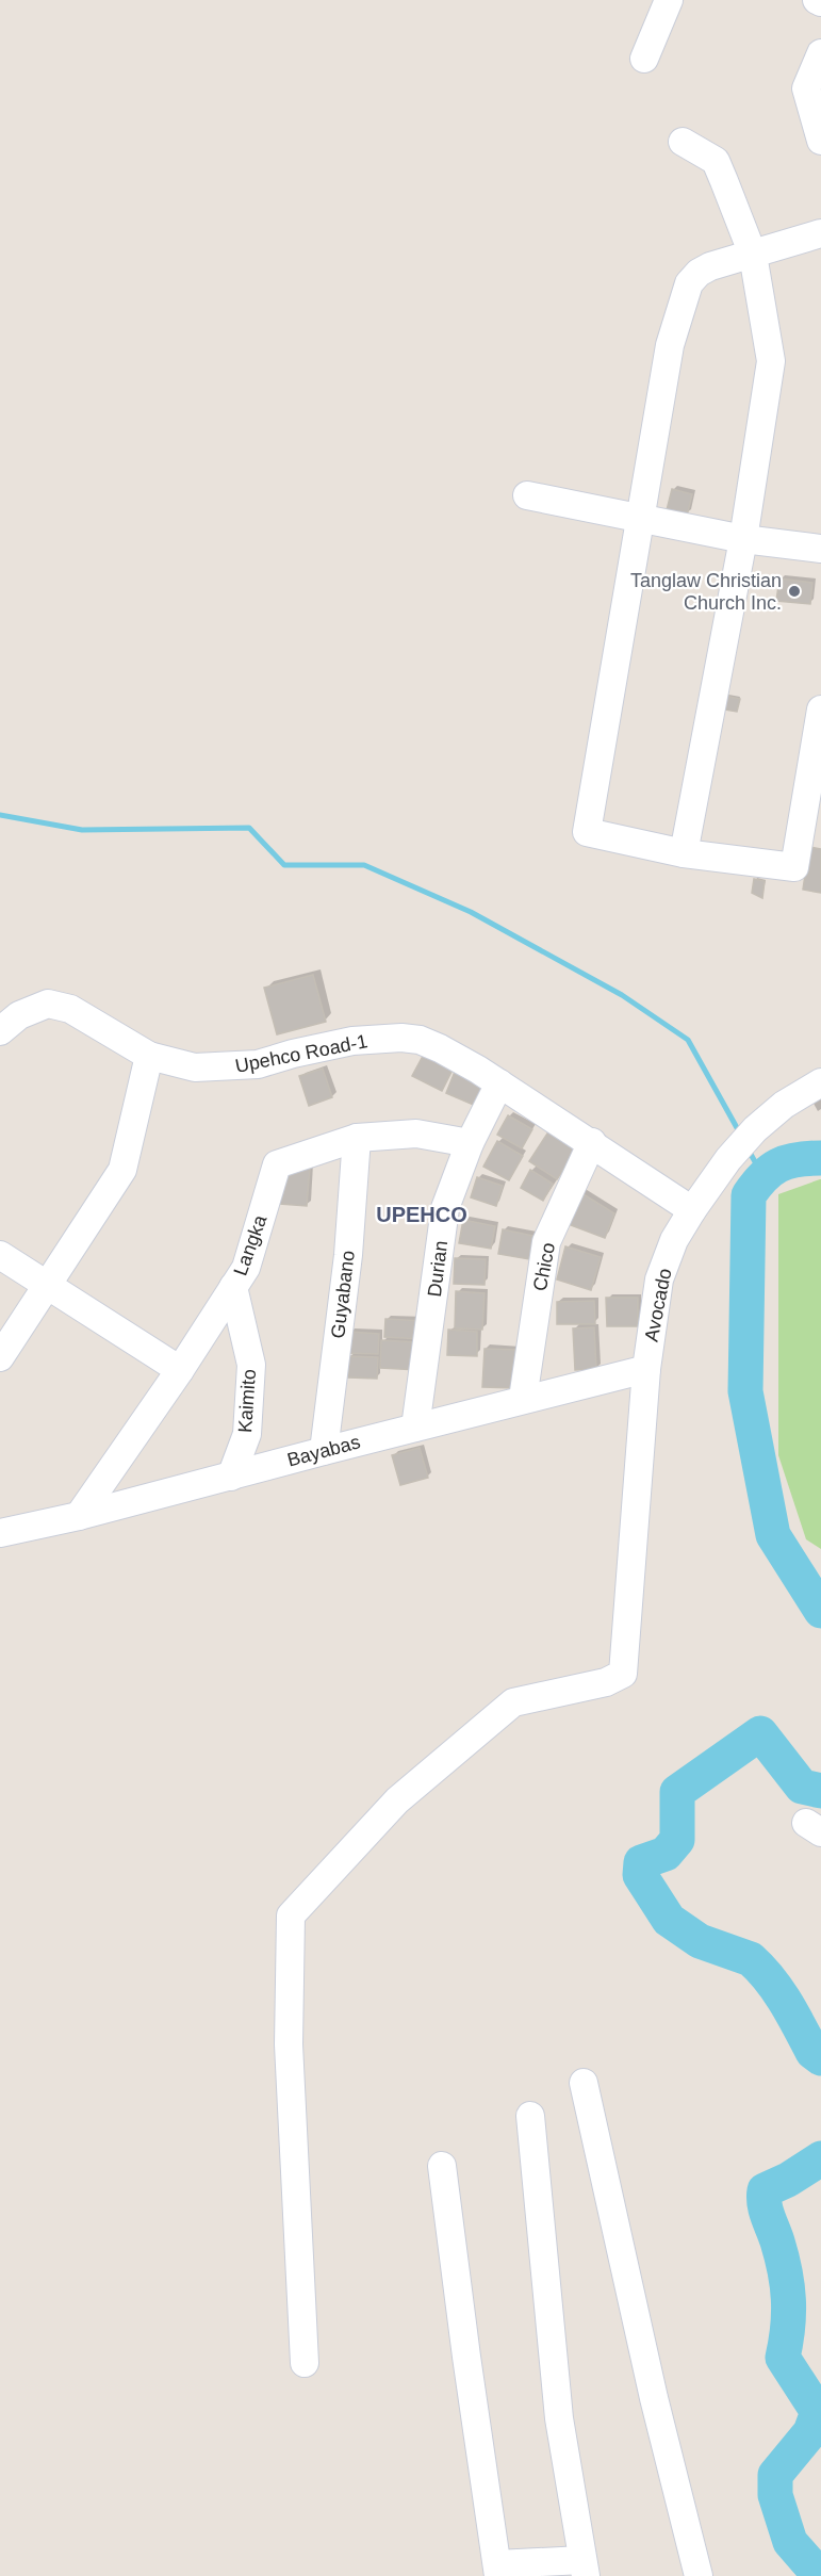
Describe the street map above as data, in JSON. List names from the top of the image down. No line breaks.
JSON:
{"streets":{"street":["Upehco Road-1","Langka","Chico","Durian","Guyabano","Avocado","Kaimito","Bayabas"]},"crossings":[["Upehco Road-1","Chico"],["Upehco Road-1","Durian"],["Upehco Road-1","Avocado"],["Langka","Durian"],["Langka","Guyabano"],["Langka","Kaimito"],["Langka","Bayabas"],["Chico","Bayabas"],["Durian","Bayabas"],["Guyabano","Bayabas"],["Avocado","Bayabas"],["Kaimito","Bayabas"]],"districts":["UPEHCO"],"places":["Tanglaw Christian Church Inc."]}
